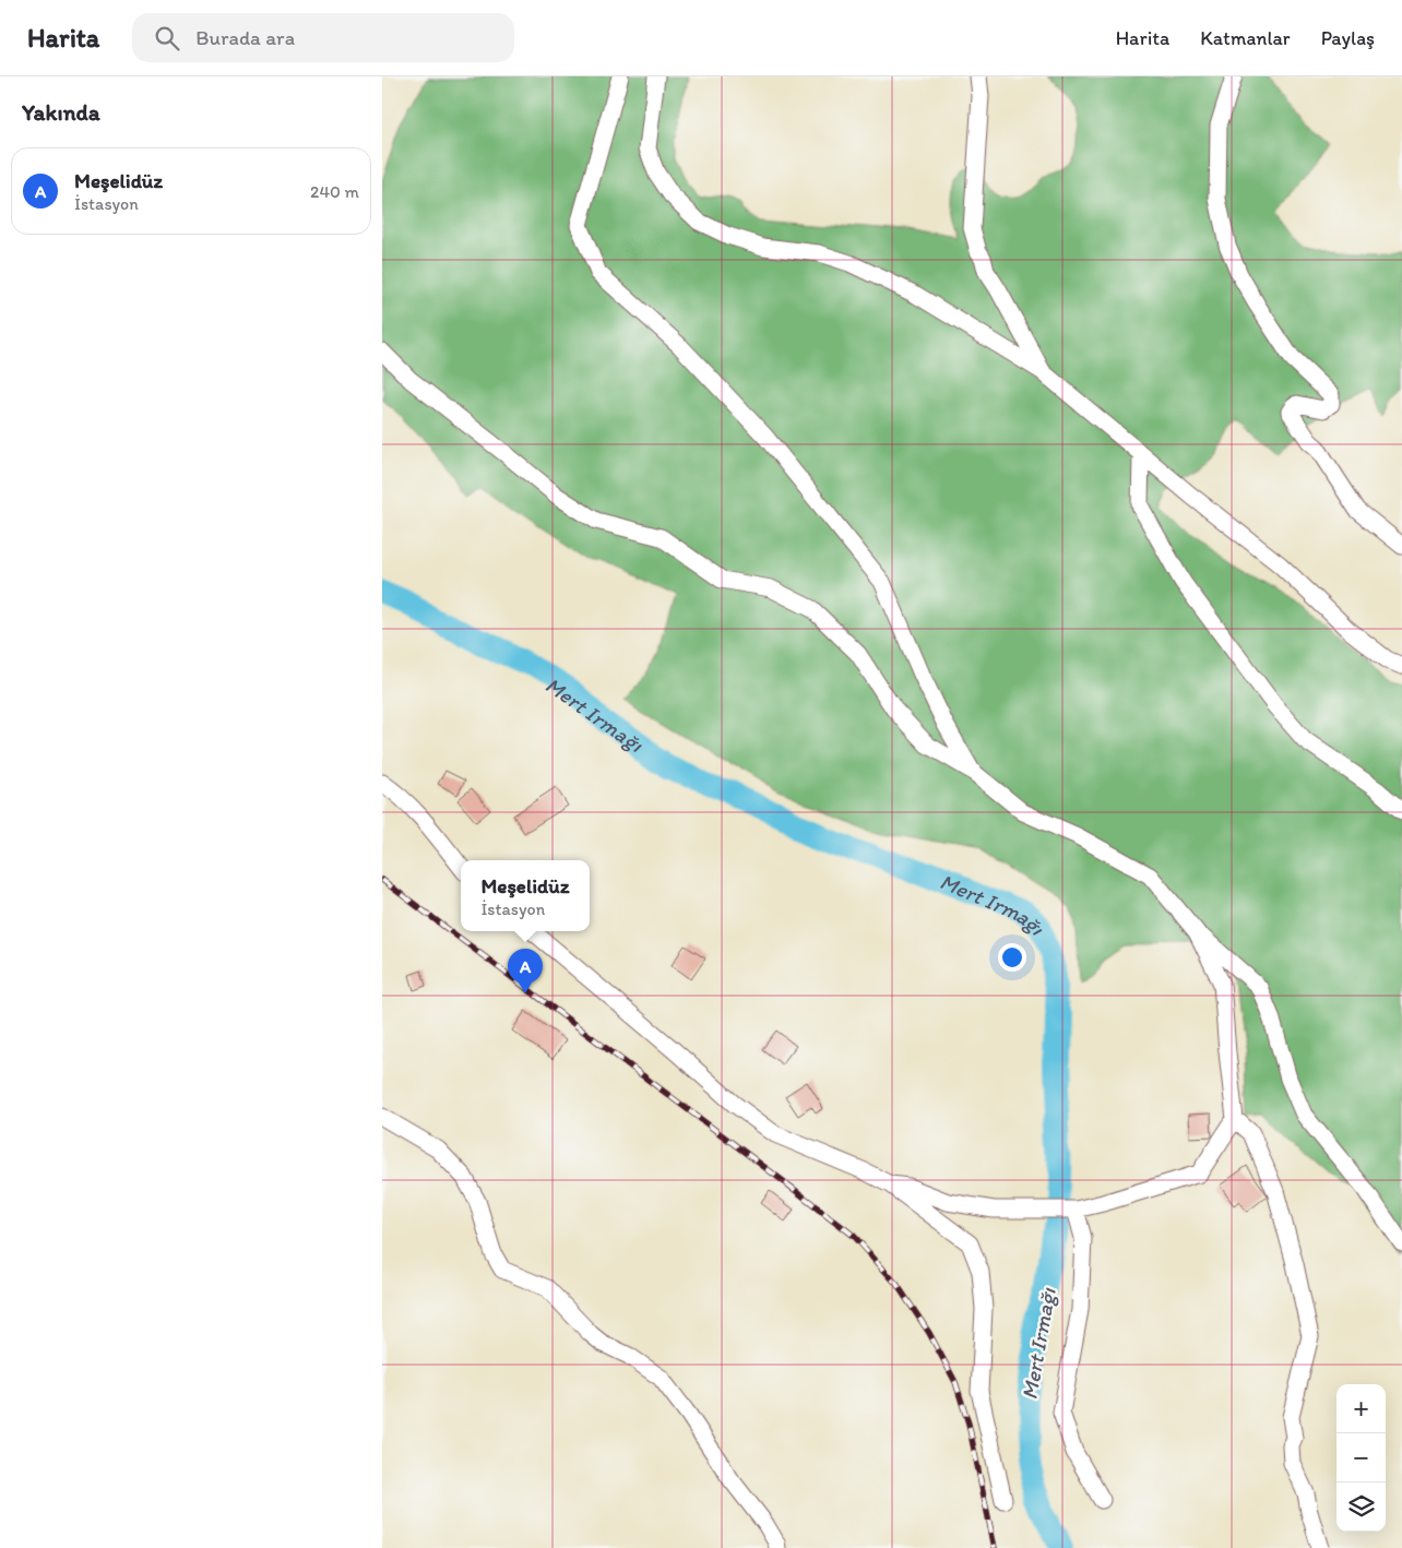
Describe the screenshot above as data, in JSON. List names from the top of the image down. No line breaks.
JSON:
{"water":["Mert Irmağı"],"page":{"header":"Harita","search":"Burada ara","nav":["Harita","Katmanlar","Paylaş"],"heading":"Yakında","list":[{"mark":"A","name":"Meşelidüz","note":"İstasyon","value":"240 m"}],"popup":["Meşelidüz","İstasyon"],"pins":"A","map_buttons":["+","−"]}}
